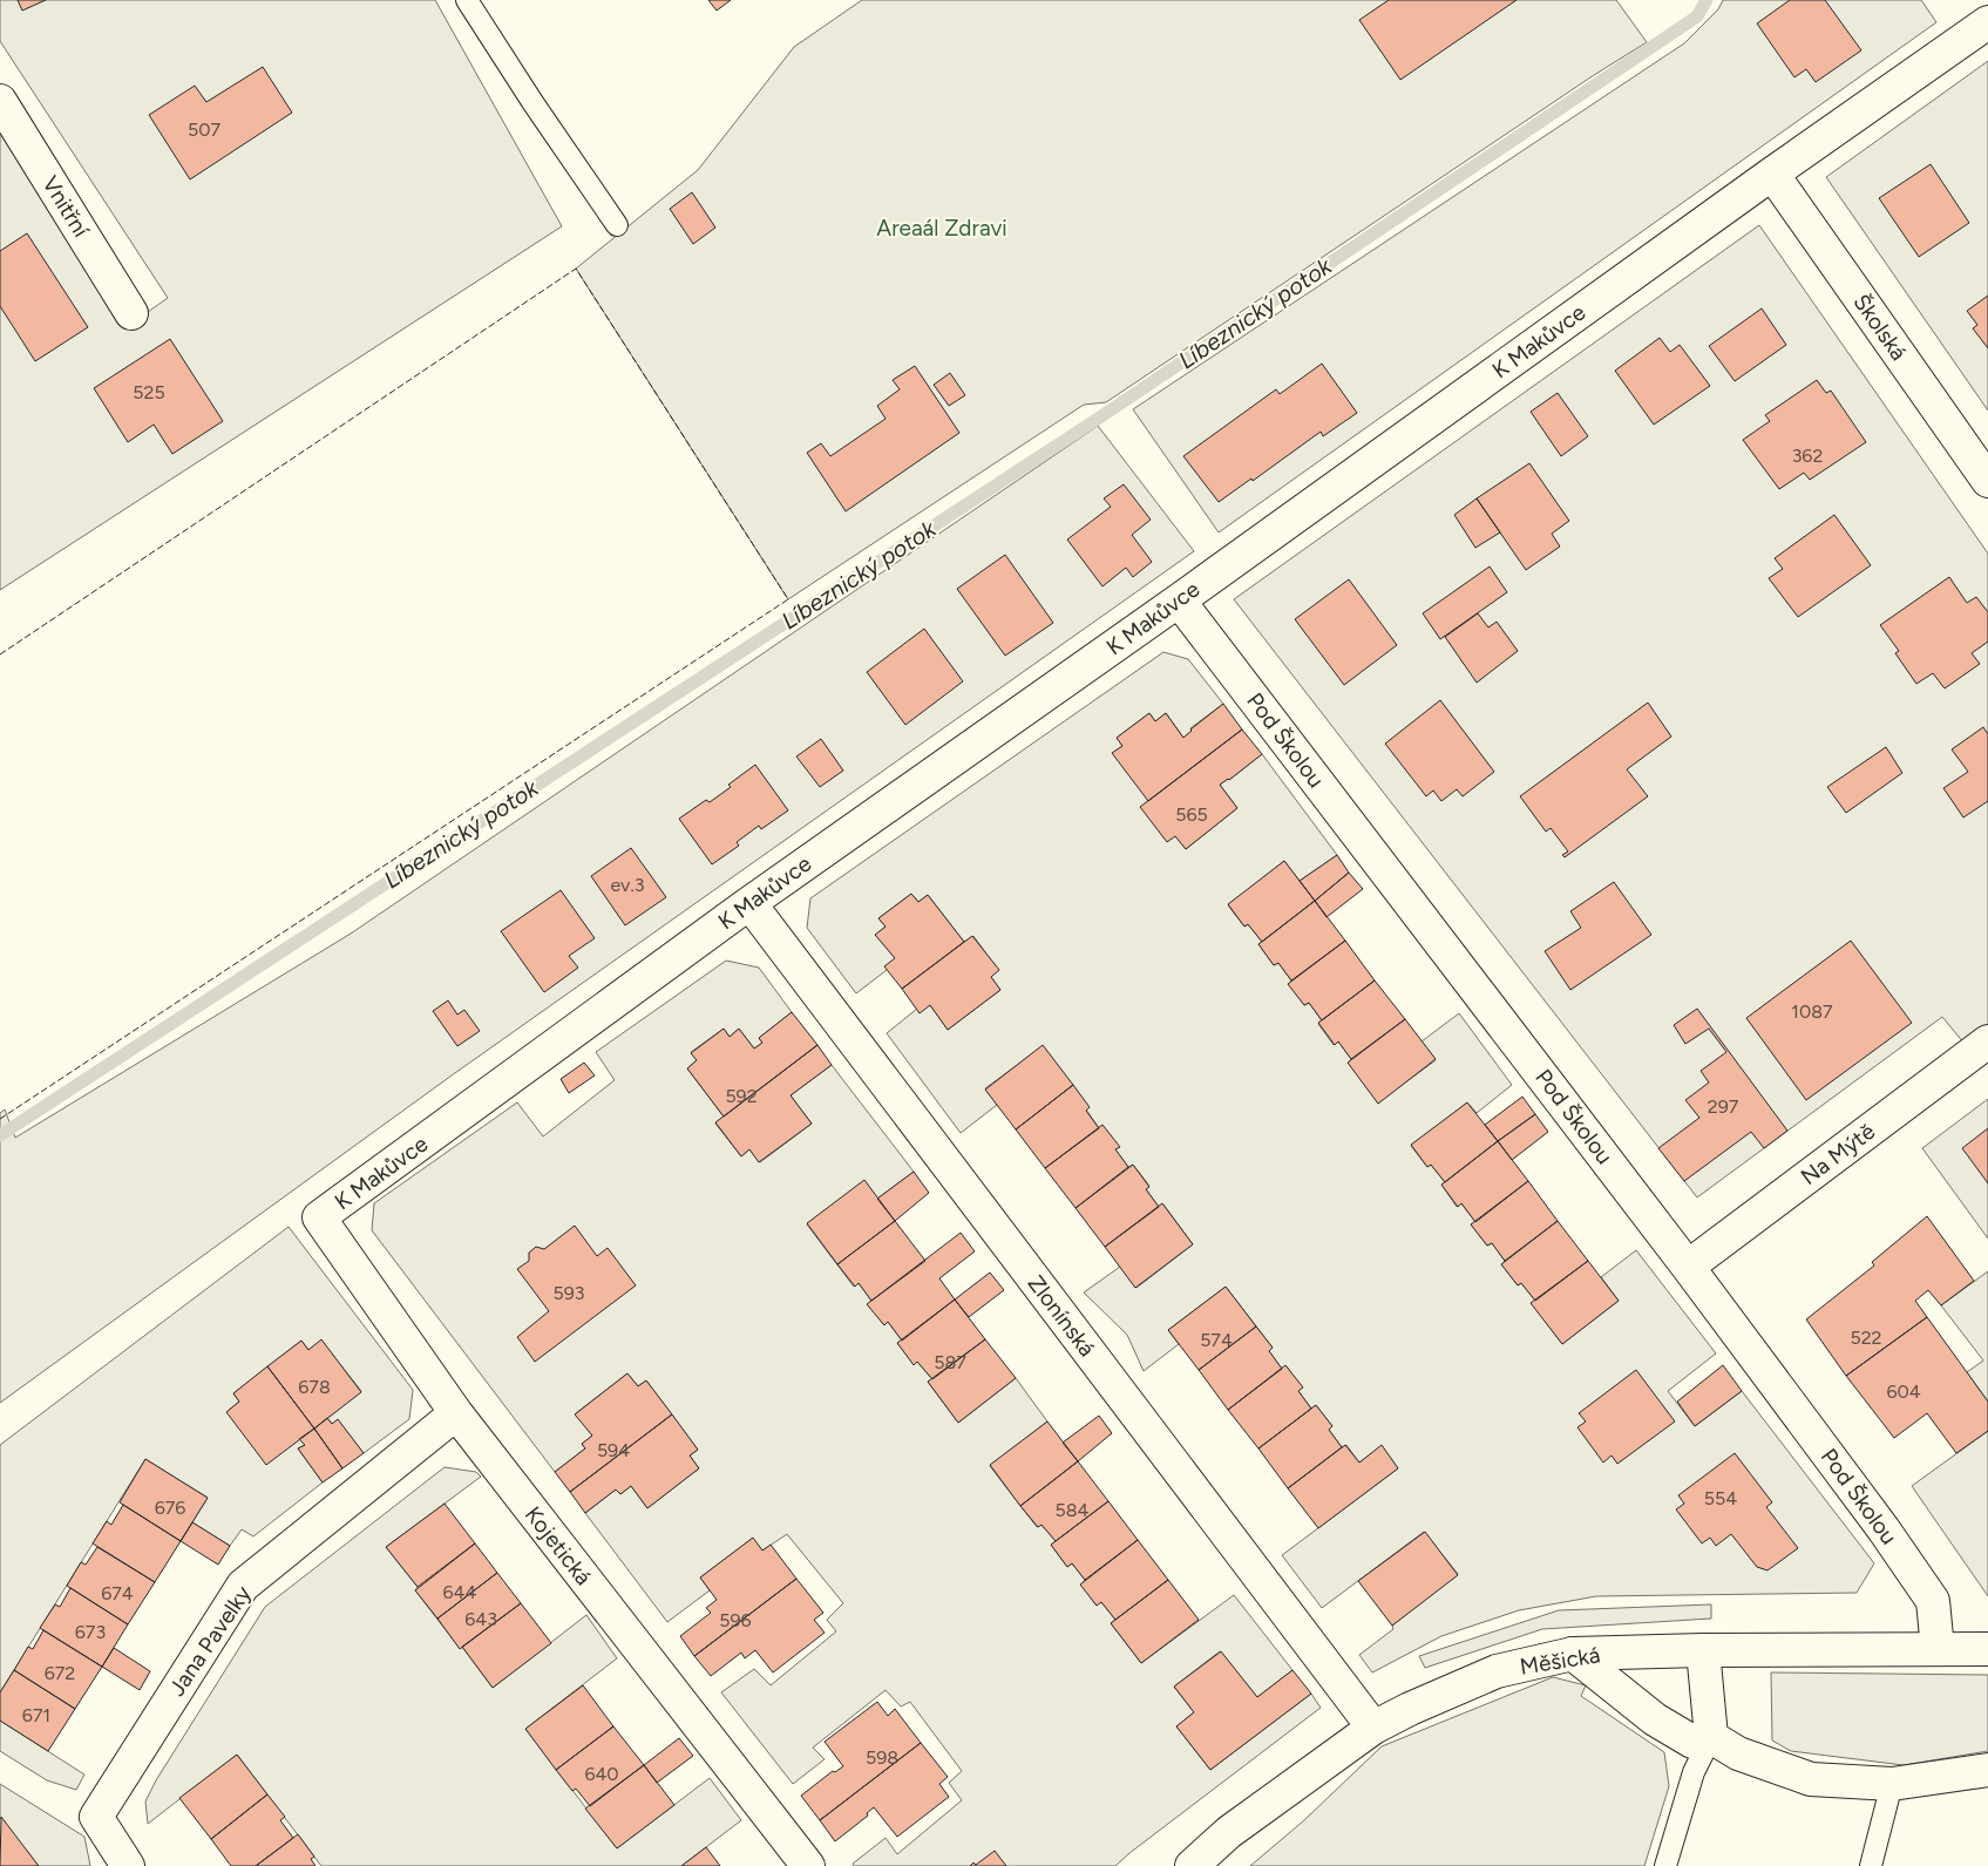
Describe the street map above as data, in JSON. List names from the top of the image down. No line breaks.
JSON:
{"streets":{"street":["Vnitřní","Školská","K Makůvce","Pod Školou","Na Mýtě","Zlonínská","Kojetická","Jana Pavelky","Měšická"]},"crossings":[["Školská","K Makůvce"],["K Makůvce","Pod Školou"],["K Makůvce","Zlonínská"],["K Makůvce","Kojetická"],["Pod Školou","Na Mýtě"],["Pod Školou","Měšická"],["Zlonínská","Měšická"],["Kojetická","Jana Pavelky"]],"water":["Líbeznický potok"],"parks":["Areaál Zdravi"],"house_numbers":["507","525","362","565","ev.3","1087","592","297","593","522","574","587","678","604","594","554","676","584","644","674","643","596","673","672","671","598","640"]}
